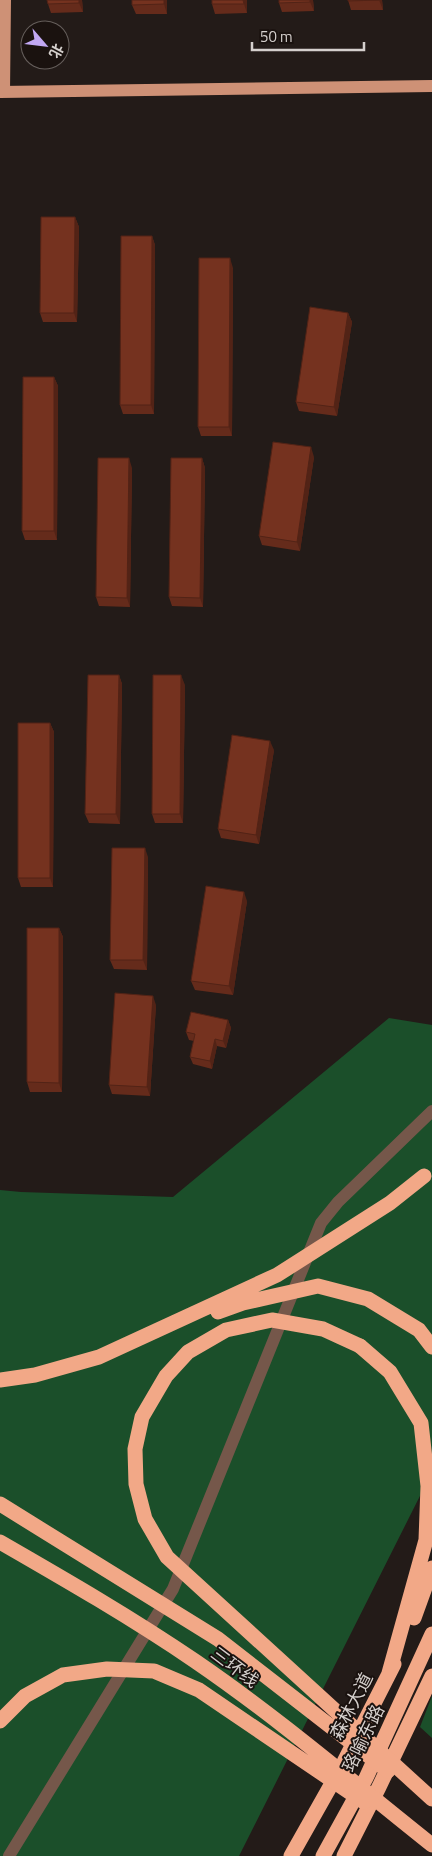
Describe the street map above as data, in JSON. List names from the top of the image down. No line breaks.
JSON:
{"streets":{"highway":["三环线","森林大道","珞喻东路"]},"scale_bar":"50 m","north":"bottom right"}
